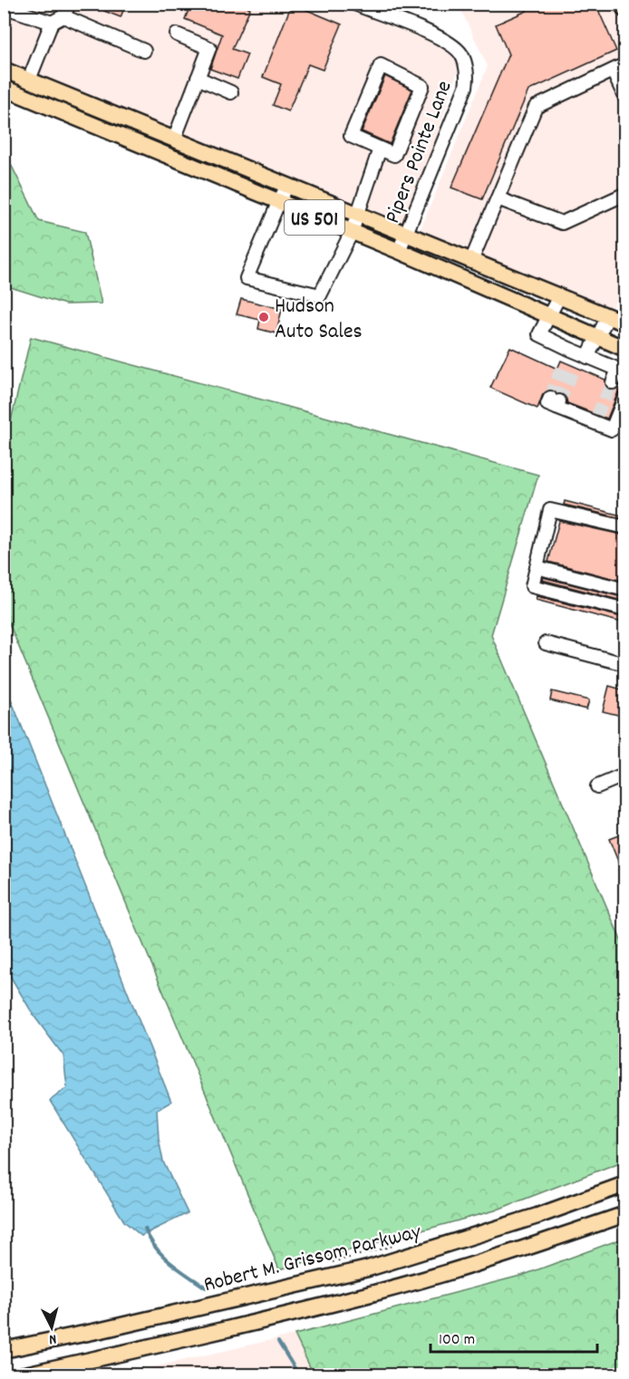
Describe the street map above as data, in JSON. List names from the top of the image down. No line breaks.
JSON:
{"streets":{"main road":["US 501","Robert M. Grissom Parkway"],"street":["Pipers Pointe Lane"]},"crossings":[["Pipers Pointe Lane","US 501"]],"places":["Hudson Auto Sales"],"scale_bar":"100 m","north":"bottom"}
